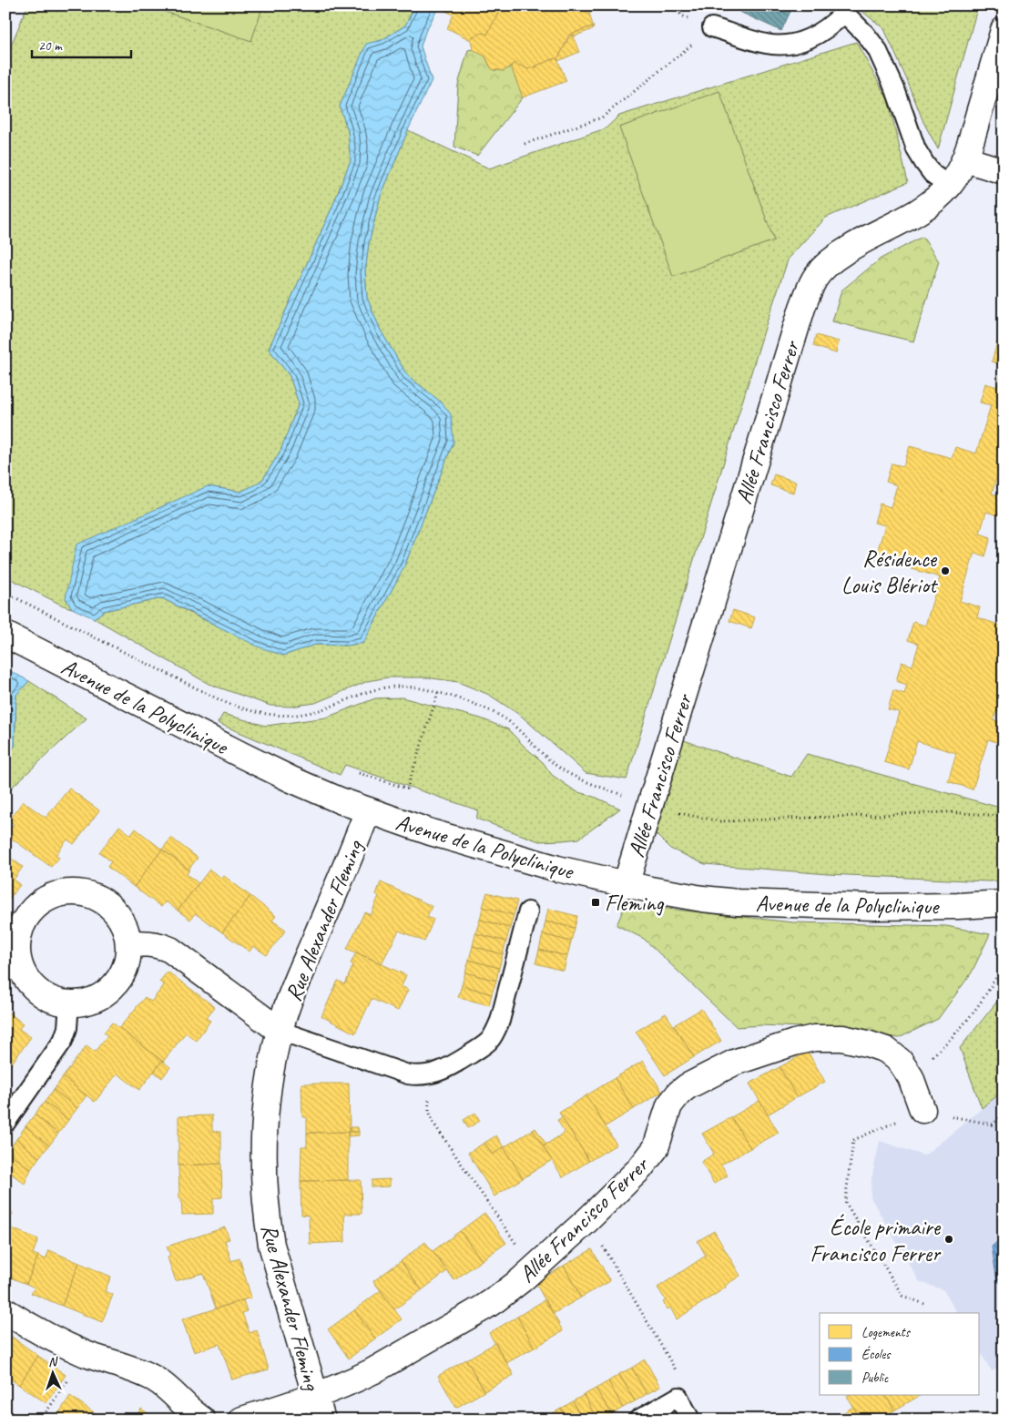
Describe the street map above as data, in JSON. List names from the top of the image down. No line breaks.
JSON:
{"streets":{"street":["Allée Francisco Ferrer","Avenue de la Polyclinique","Rue Alexander Fleming"]},"crossings":[["Allée Francisco Ferrer","Avenue de la Polyclinique"],["Allée Francisco Ferrer","Rue Alexander Fleming"],["Avenue de la Polyclinique","Rue Alexander Fleming"]],"places":{"other":["Résidence Louis Blériot","École primaire Francisco Ferrer"],"transit":["Fleming"]},"legend":["Logements","Écoles","Public"],"scale_bar":"20 m","north":"top"}
